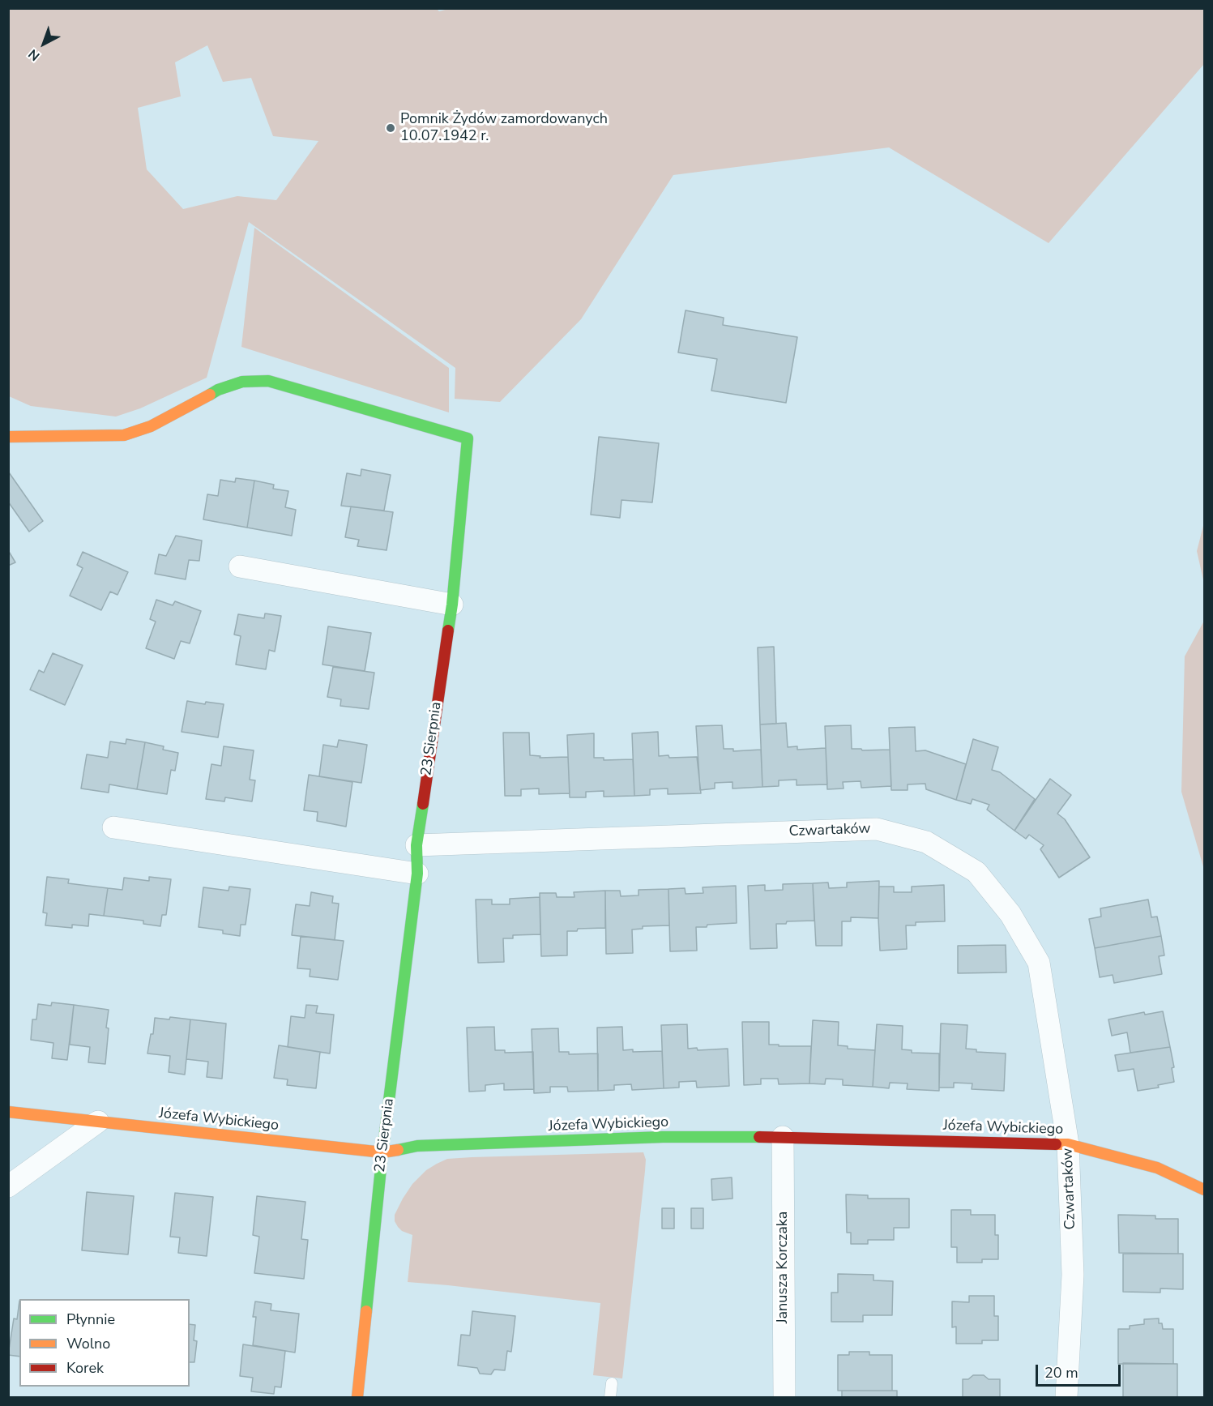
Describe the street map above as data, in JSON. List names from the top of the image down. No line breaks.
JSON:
{"streets":{"street":["23 Sierpnia","Czwartaków","Józefa Wybickiego","Janusza Korczaka"]},"crossings":[["23 Sierpnia","Czwartaków"],["23 Sierpnia","Józefa Wybickiego"],["Czwartaków","Józefa Wybickiego"],["Józefa Wybickiego","Janusza Korczaka"]],"places":["Pomnik Żydów zamordowanych 10.07.1942 r."],"legend":["Płynnie","Wolno","Korek"],"scale_bar":"20 m","north":"bottom left"}
